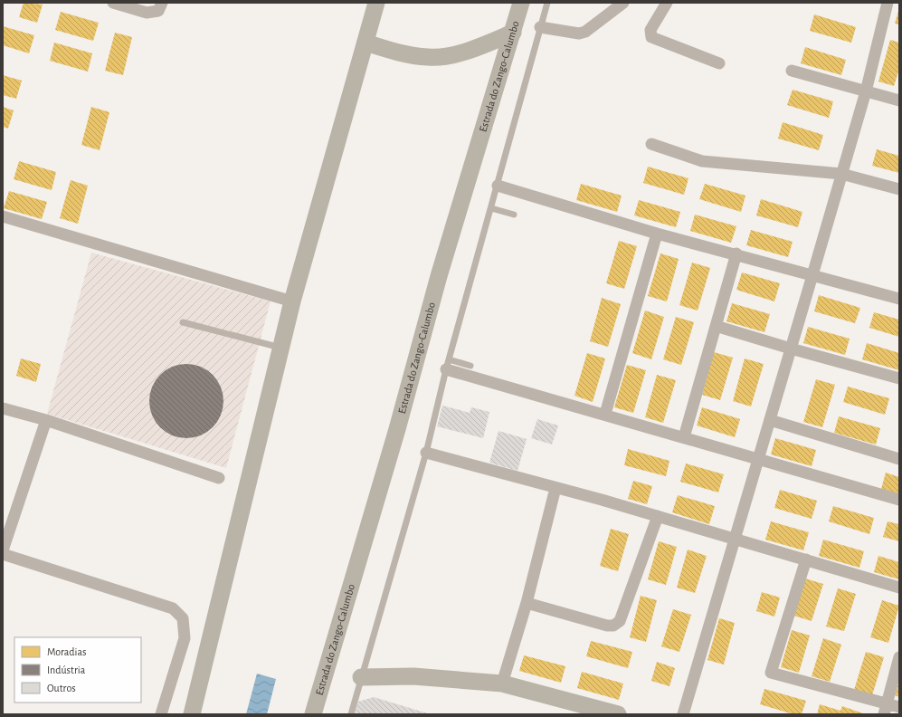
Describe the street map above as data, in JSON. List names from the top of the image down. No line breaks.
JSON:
{"streets":{"main road":["Estrada do Zango-Calumbo"]},"legend":["Moradias","Indústria","Outros"]}
